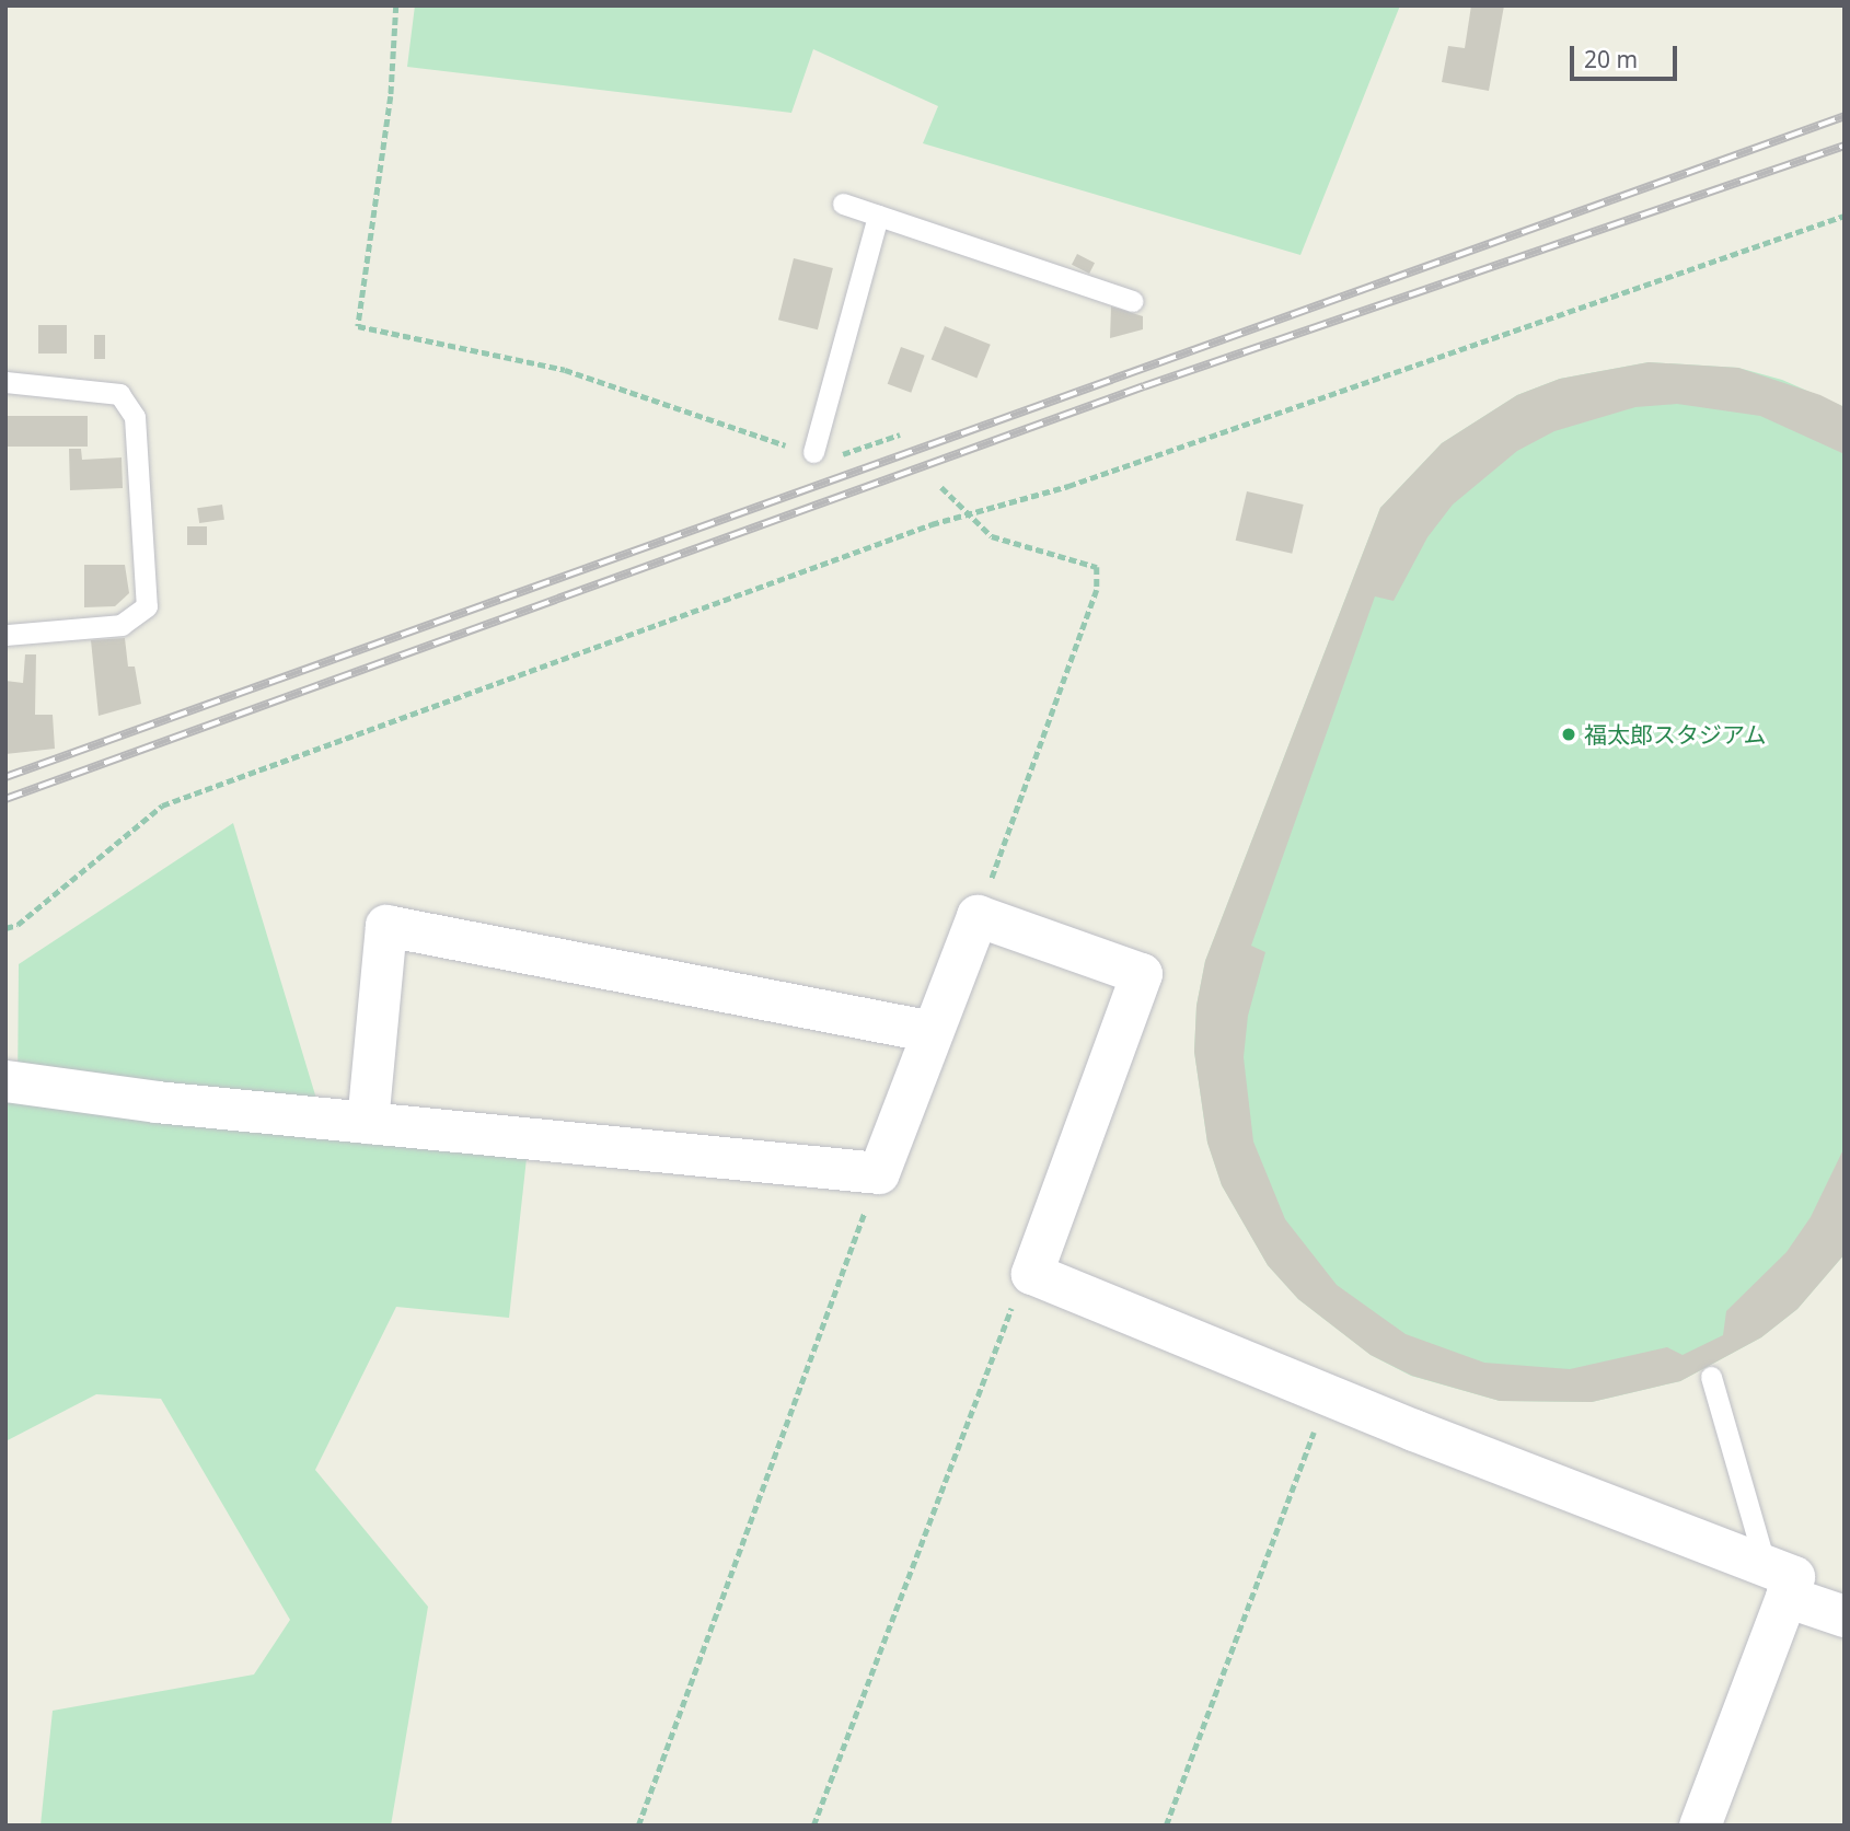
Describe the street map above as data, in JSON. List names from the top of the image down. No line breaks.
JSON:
{"places":["福太郎スタジアム"],"scale_bar":"20 m"}
